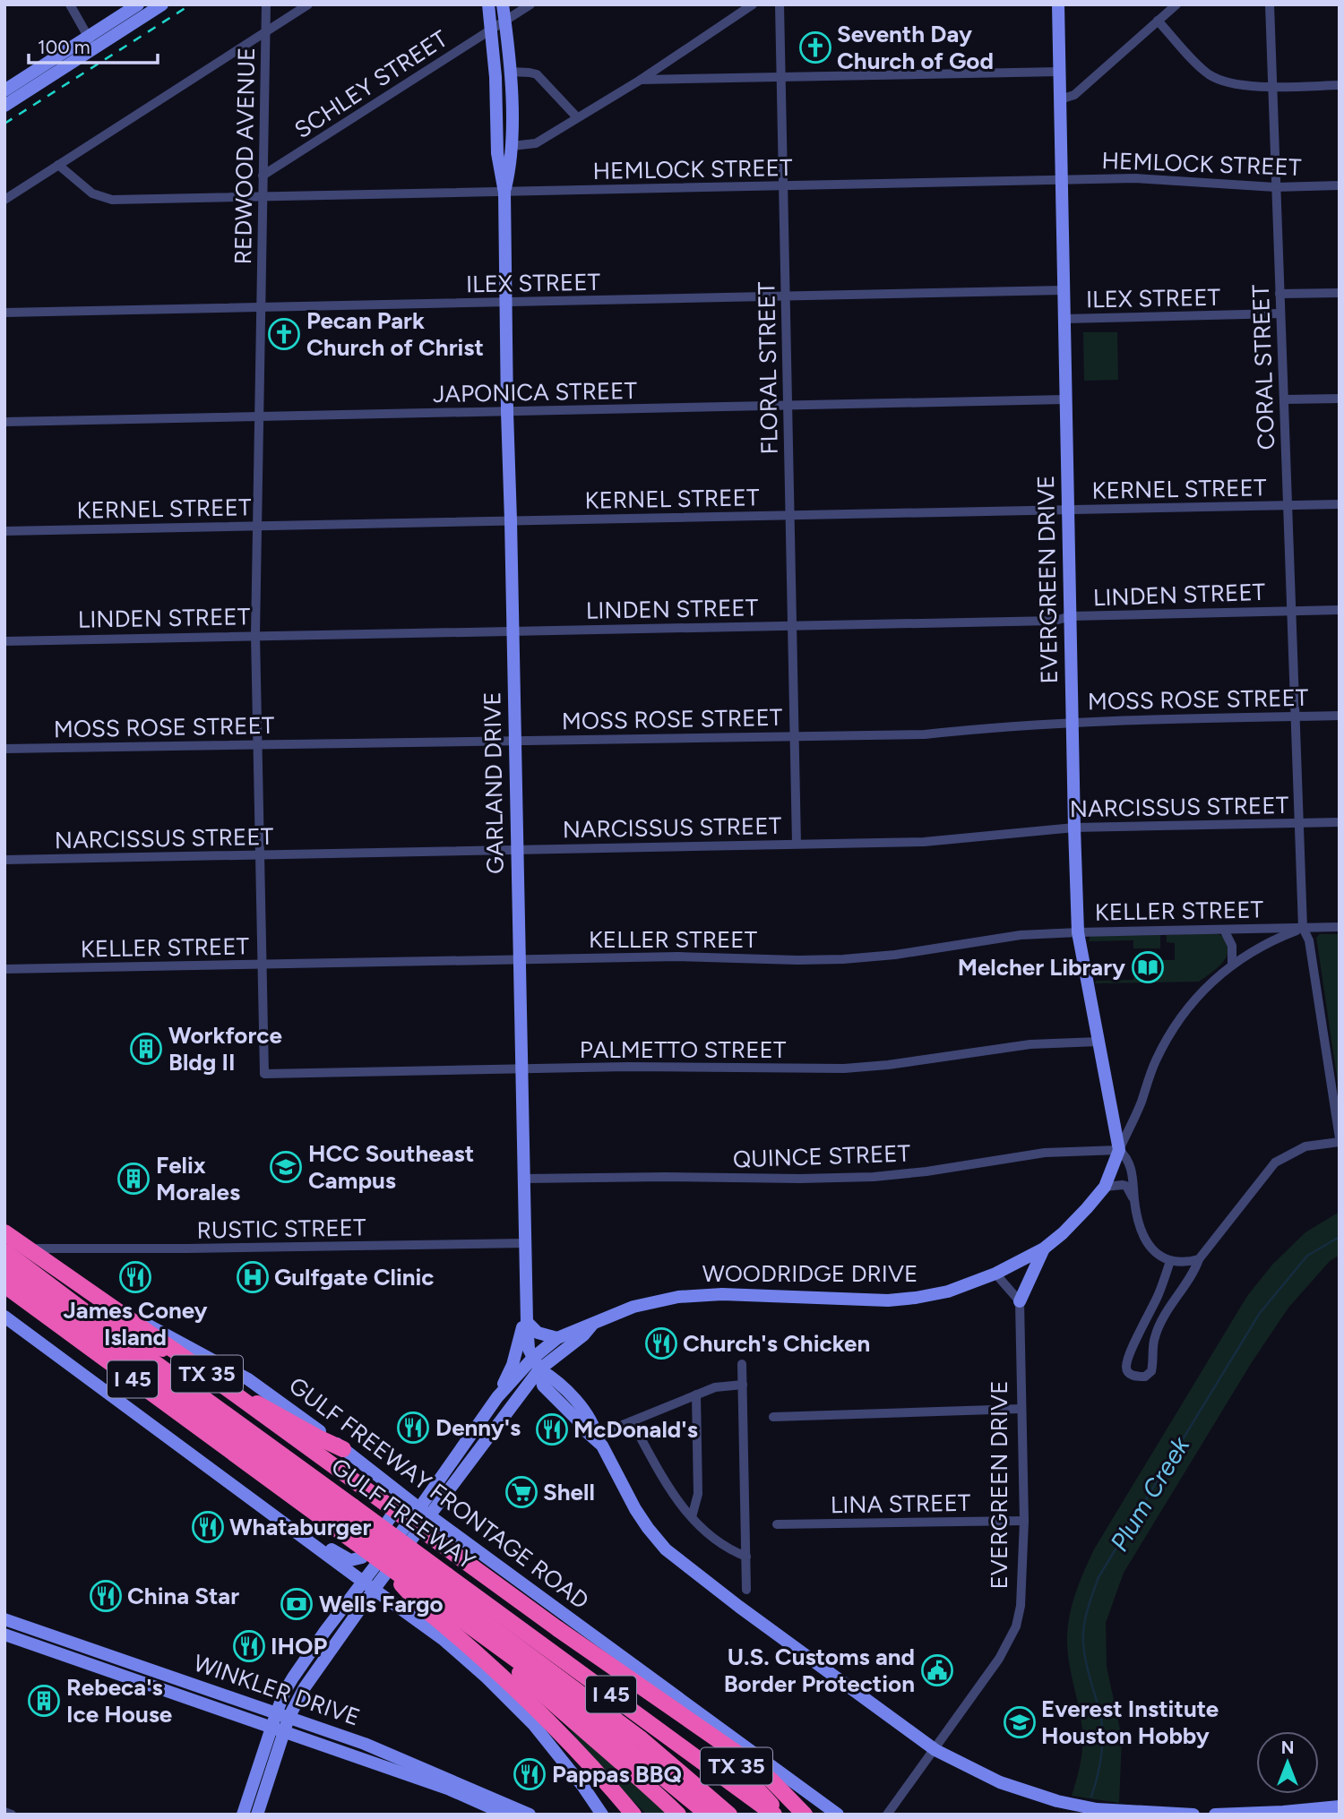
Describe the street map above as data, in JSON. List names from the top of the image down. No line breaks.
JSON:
{"streets":{"highway":["TX 35","I 45","GULF FREEWAY"],"main road":["EVERGREEN DRIVE","GARLAND DRIVE","WOODRIDGE DRIVE","GULF FREEWAY FRONTAGE ROAD","WINKLER DRIVE"],"street":["SCHLEY STREET","REDWOOD AVENUE","HEMLOCK STREET","ILEX STREET","CORAL STREET","FLORAL STREET","JAPONICA STREET","KERNEL STREET","LINDEN STREET","MOSS ROSE STREET","NARCISSUS STREET","KELLER STREET","PALMETTO STREET","QUINCE STREET","RUSTIC STREET","LINA STREET"]},"crossings":[["SCHLEY STREET","REDWOOD AVENUE"],["SCHLEY STREET","GARLAND DRIVE"],["REDWOOD AVENUE","HEMLOCK STREET"],["REDWOOD AVENUE","ILEX STREET"],["REDWOOD AVENUE","JAPONICA STREET"],["HEMLOCK STREET","CORAL STREET"],["HEMLOCK STREET","FLORAL STREET"],["HEMLOCK STREET","EVERGREEN DRIVE"],["HEMLOCK STREET","GARLAND DRIVE"],["ILEX STREET","CORAL STREET"],["ILEX STREET","FLORAL STREET"],["ILEX STREET","EVERGREEN DRIVE"],["ILEX STREET","GARLAND DRIVE"],["CORAL STREET","KERNEL STREET"],["CORAL STREET","LINDEN STREET"],["CORAL STREET","MOSS ROSE STREET"],["CORAL STREET","NARCISSUS STREET"],["CORAL STREET","KELLER STREET"],["CORAL STREET","WOODRIDGE DRIVE"],["FLORAL STREET","JAPONICA STREET"],["FLORAL STREET","KERNEL STREET"],["FLORAL STREET","LINDEN STREET"],["FLORAL STREET","MOSS ROSE STREET"],["FLORAL STREET","NARCISSUS STREET"],["JAPONICA STREET","EVERGREEN DRIVE"],["JAPONICA STREET","GARLAND DRIVE"],["KERNEL STREET","EVERGREEN DRIVE"],["KERNEL STREET","GARLAND DRIVE"],["EVERGREEN DRIVE","LINDEN STREET"],["EVERGREEN DRIVE","MOSS ROSE STREET"],["EVERGREEN DRIVE","GARLAND DRIVE"],["EVERGREEN DRIVE","NARCISSUS STREET"],["EVERGREEN DRIVE","KELLER STREET"],["EVERGREEN DRIVE","PALMETTO STREET"],["EVERGREEN DRIVE","QUINCE STREET"],["EVERGREEN DRIVE","WOODRIDGE DRIVE"],["EVERGREEN DRIVE","LINA STREET"],["LINDEN STREET","GARLAND DRIVE"],["MOSS ROSE STREET","GARLAND DRIVE"],["GARLAND DRIVE","NARCISSUS STREET"],["GARLAND DRIVE","KELLER STREET"],["GARLAND DRIVE","PALMETTO STREET"],["GARLAND DRIVE","QUINCE STREET"],["GARLAND DRIVE","RUSTIC STREET"],["GARLAND DRIVE","WOODRIDGE DRIVE"],["KELLER STREET","PALMETTO STREET"],["KELLER STREET","WOODRIDGE DRIVE"],["QUINCE STREET","WOODRIDGE DRIVE"],["RUSTIC STREET","GULF FREEWAY FRONTAGE ROAD"],["WOODRIDGE DRIVE","GULF FREEWAY FRONTAGE ROAD"],["WOODRIDGE DRIVE","WINKLER DRIVE"]],"water":["Plum Creek"],"places":{"church":["Seventh Day Church of God","Pecan Park Church of Christ"],"library":["Melcher Library"],"building":["Workforce Bldg II","Felix Morales","Rebeca's Ice House"],"school or university":["HCC Southeast Campus","Everest Institute Houston Hobby"],"restaurant":["James Coney Island","Church's Chicken","Denny's","McDonald's","Whataburger","China Star","IHOP","Pappas BBQ"],"hospital":["Gulfgate Clinic"],"supermarket":["Shell"],"bank":["Wells Fargo"],"public building":["U.S. Customs and Border Protection"]},"scale_bar":"100 m","north":"top"}
